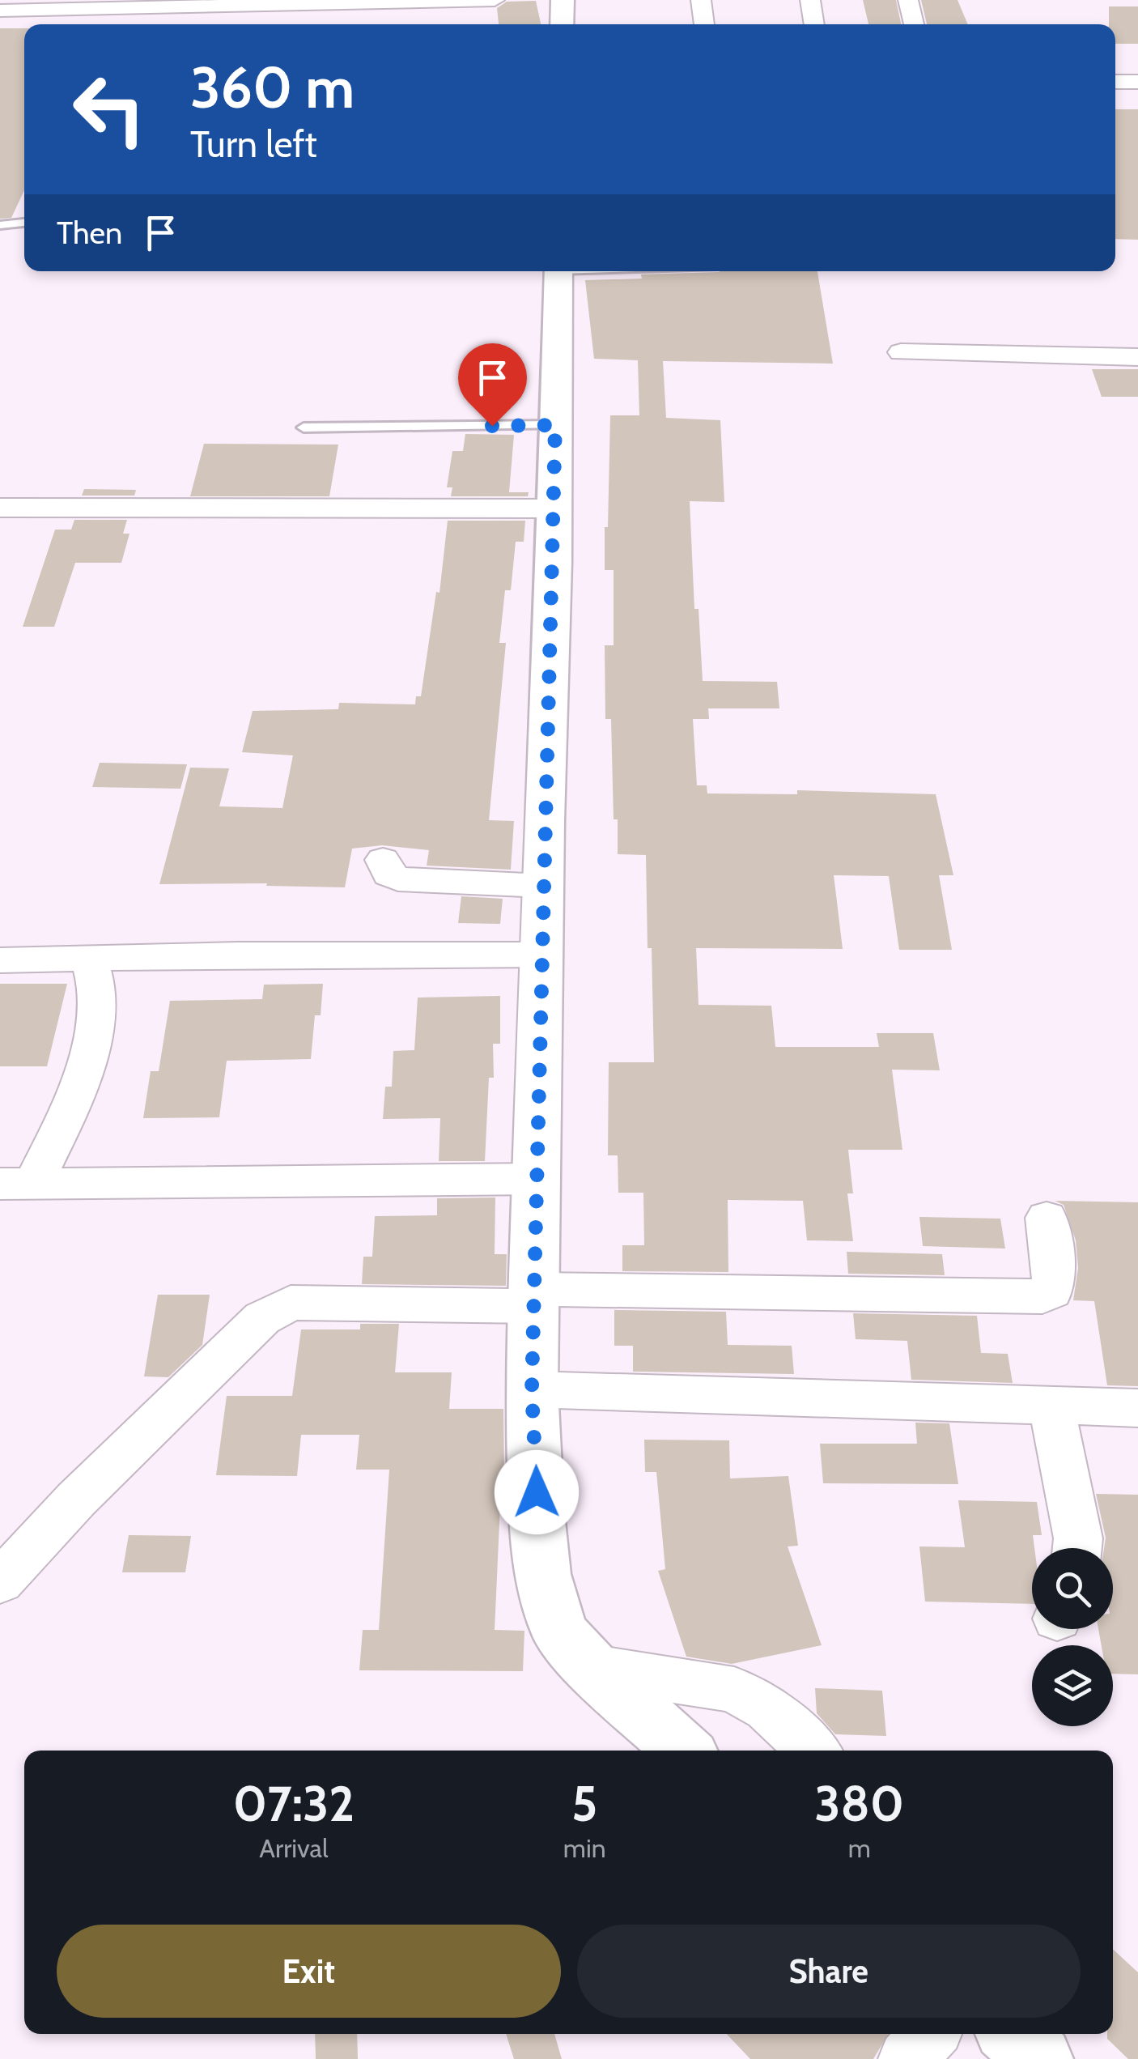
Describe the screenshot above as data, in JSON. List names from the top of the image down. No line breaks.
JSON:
{"page":{"turn":["360 m","Turn left"],"then":"Then","eta":["07:32","Arrival","5","min","380","m"],"buttons":["Exit","Share"]}}
